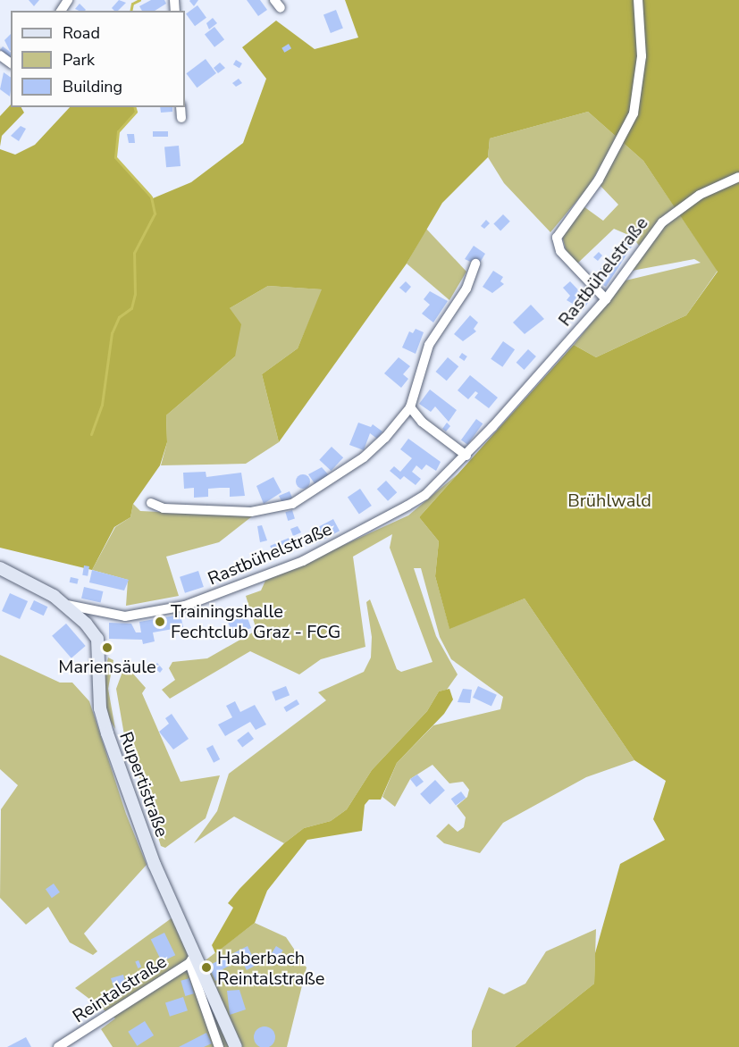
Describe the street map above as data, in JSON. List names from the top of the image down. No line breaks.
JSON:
{"streets":{"main road":["Rupertistraße"],"street":["Rastbühelstraße","Reintalstraße"]},"crossings":[["Rastbühelstraße","Rupertistraße"],["Rupertistraße","Reintalstraße"]],"parks":["Brühlwald"],"places":["Trainingshalle Fechtclub Graz - FCG","Mariensäule","Haberbach Reintalstraße"],"legend":["Road","Park","Building"]}
